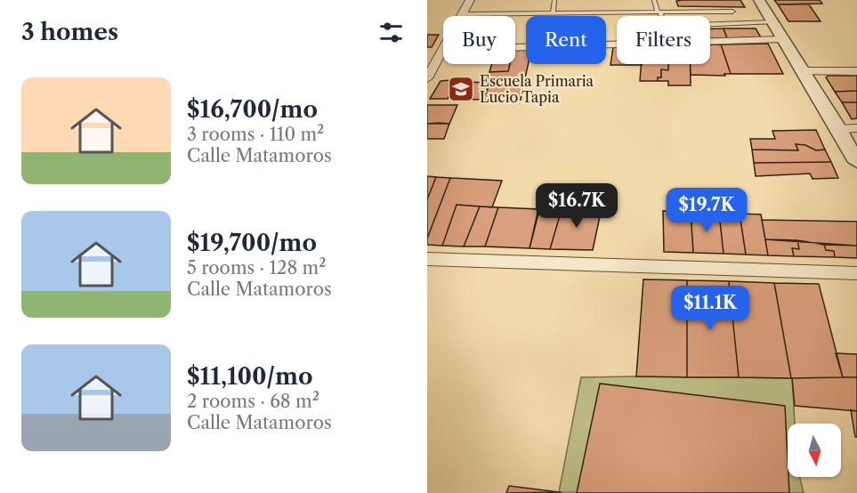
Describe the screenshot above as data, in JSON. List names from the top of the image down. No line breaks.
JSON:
{"places":{"school or university":["Escuela Primaria Lucio Tapia"]},"north":"bottom","page":{"heading":"3 homes","chip":["Buy","Rent","Filters"],"list":[{"name":"$16,700/mo","note":"3 rooms · 110 m² · Calle Matamoros"},{"name":"$19,700/mo","note":"5 rooms · 128 m² · Calle Matamoros"},{"name":"$11,100/mo","note":"2 rooms · 68 m² · Calle Matamoros"}],"price":["$16.7K","$19.7K","$11.1K"]}}
